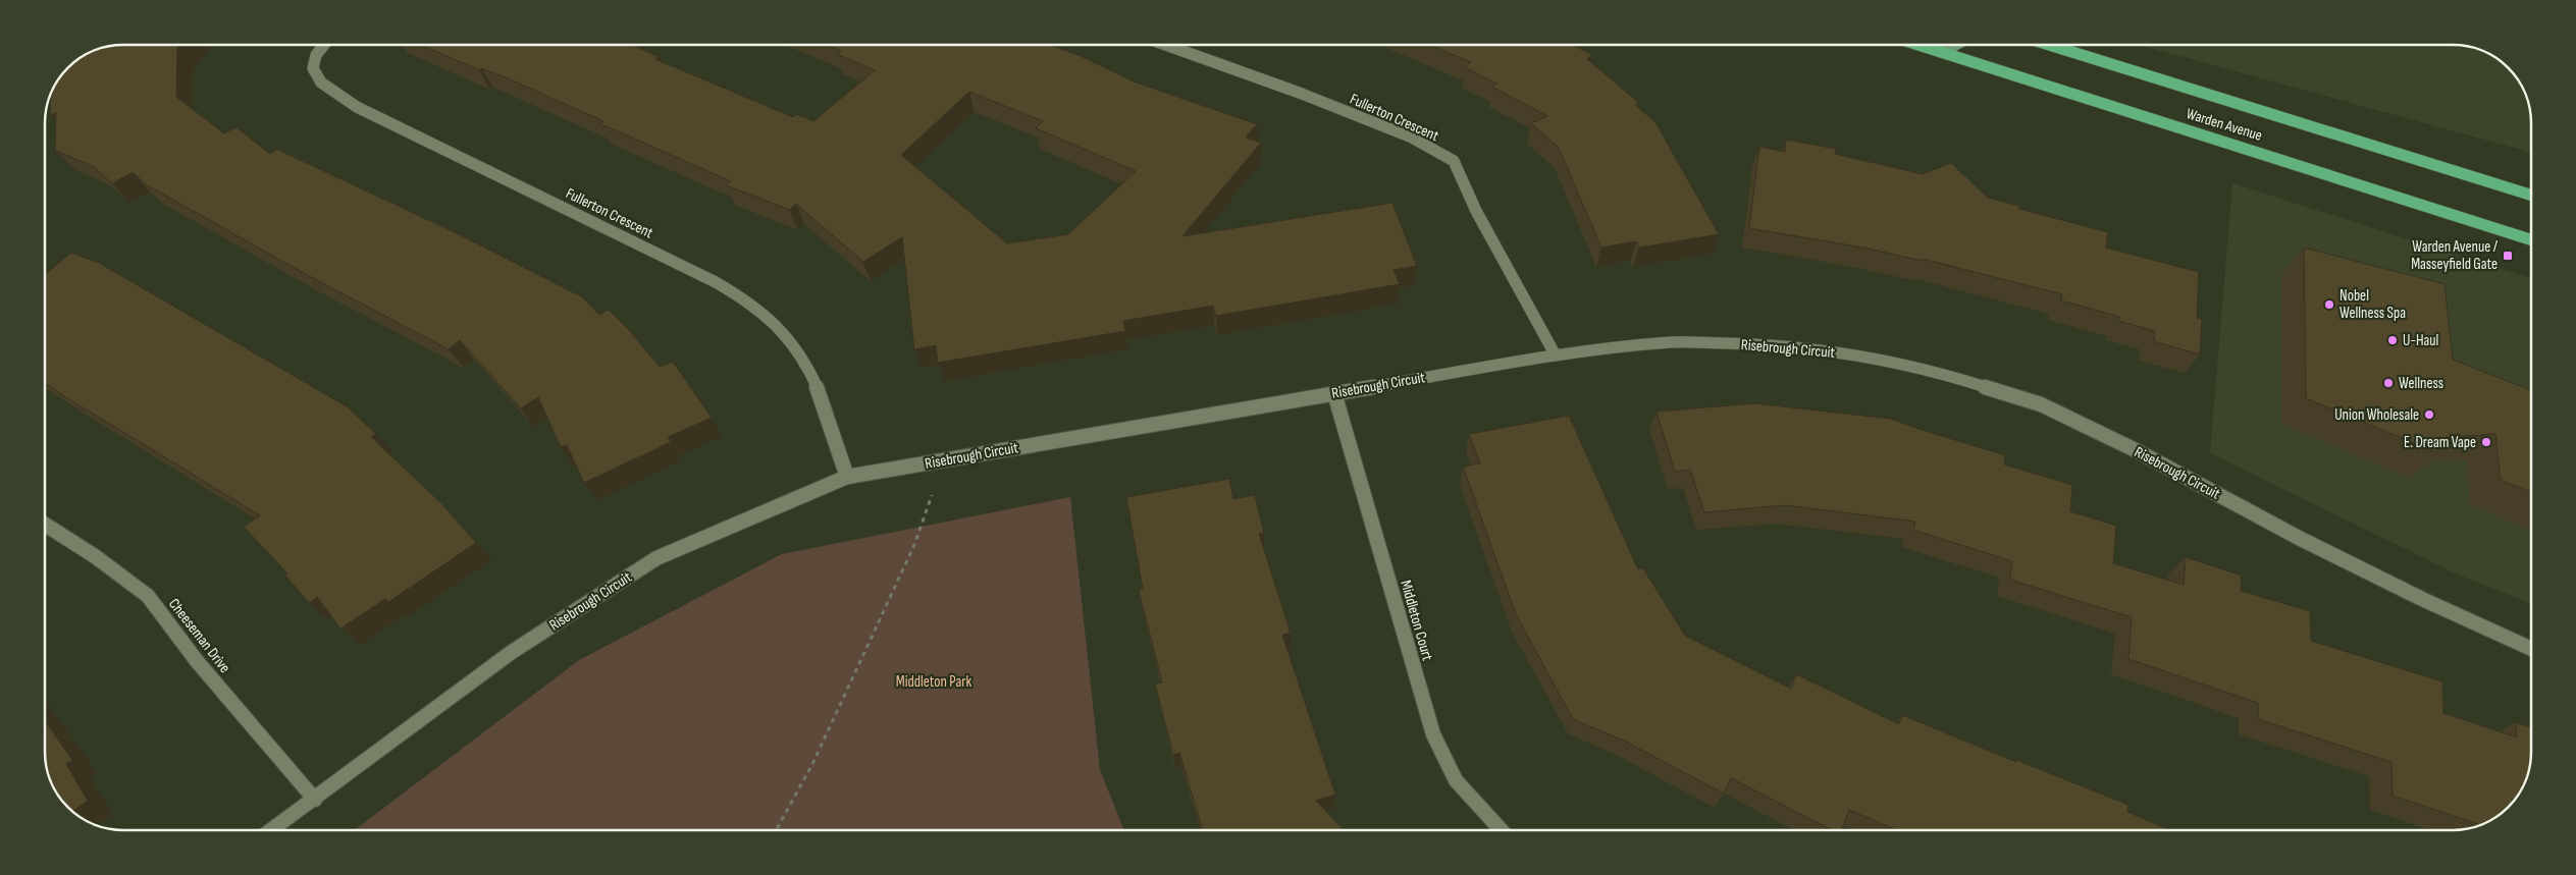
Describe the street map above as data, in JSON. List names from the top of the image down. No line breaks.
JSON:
{"streets":{"main road":["Warden Avenue"],"street":["Fullerton Crescent","Risebrough Circuit","Middleton Court","Cheeseman Drive"]},"crossings":[["Fullerton Crescent","Risebrough Circuit"],["Risebrough Circuit","Middleton Court"],["Risebrough Circuit","Cheeseman Drive"]],"parks":["Middleton Park"],"places":{"transit":["Warden Avenue / Masseyfield Gate"],"other":["Nobel Wellness Spa","U-Haul","Wellness","Union Wholesale","E. Dream Vape"]}}
